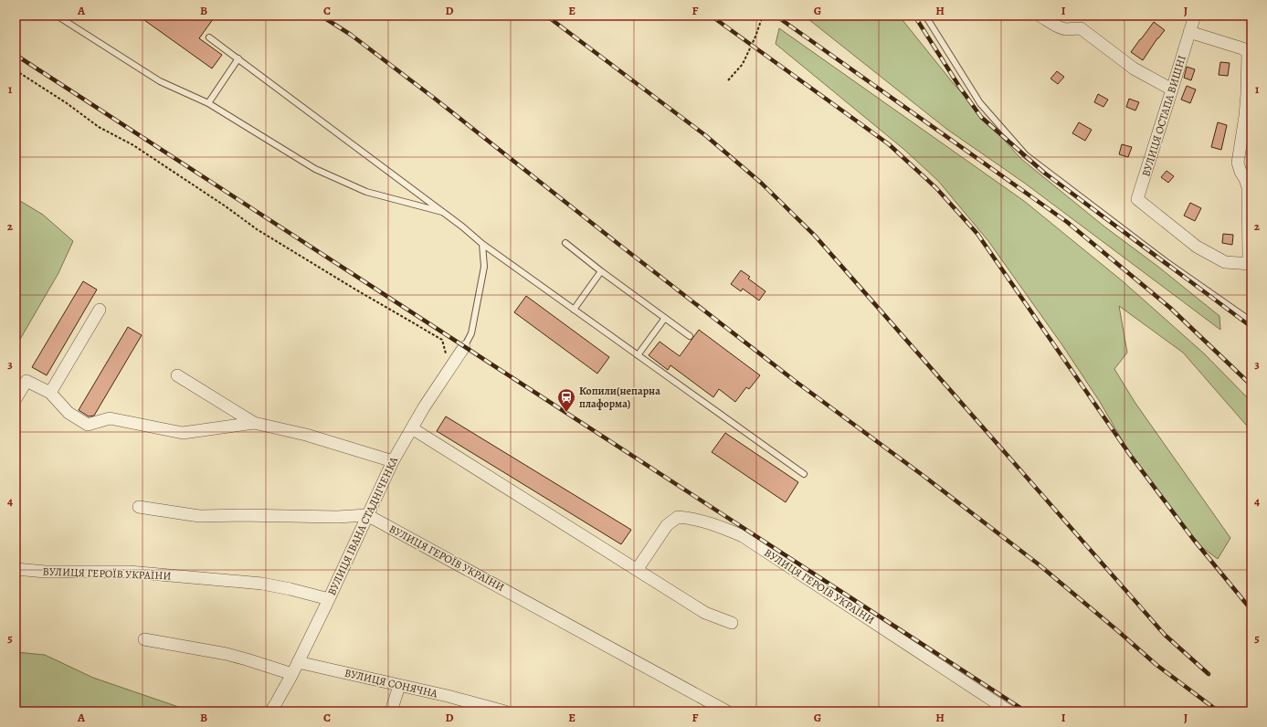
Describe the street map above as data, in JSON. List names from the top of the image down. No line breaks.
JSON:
{"streets":{"street":["ВУЛИЦЯ ОСТАПА ВИШНІ","ВУЛИЦЯ ІВАНА СТАДНІЧЕНКА","ВУЛИЦЯ ГЕРОЇВ УКРАЇНИ","ВУЛИЦЯ СОНЯЧНА"]},"crossings":[["ВУЛИЦЯ ІВАНА СТАДНІЧЕНКА","ВУЛИЦЯ ГЕРОЇВ УКРАЇНИ"],["ВУЛИЦЯ ІВАНА СТАДНІЧЕНКА","ВУЛИЦЯ СОНЯЧНА"]],"places":{"station":["Копили(непарна плаформа)"]},"grid":{"columns":["A","B","C","D","E","F","G","H","I","J"],"rows":["1","2","3","4","5"]}}
